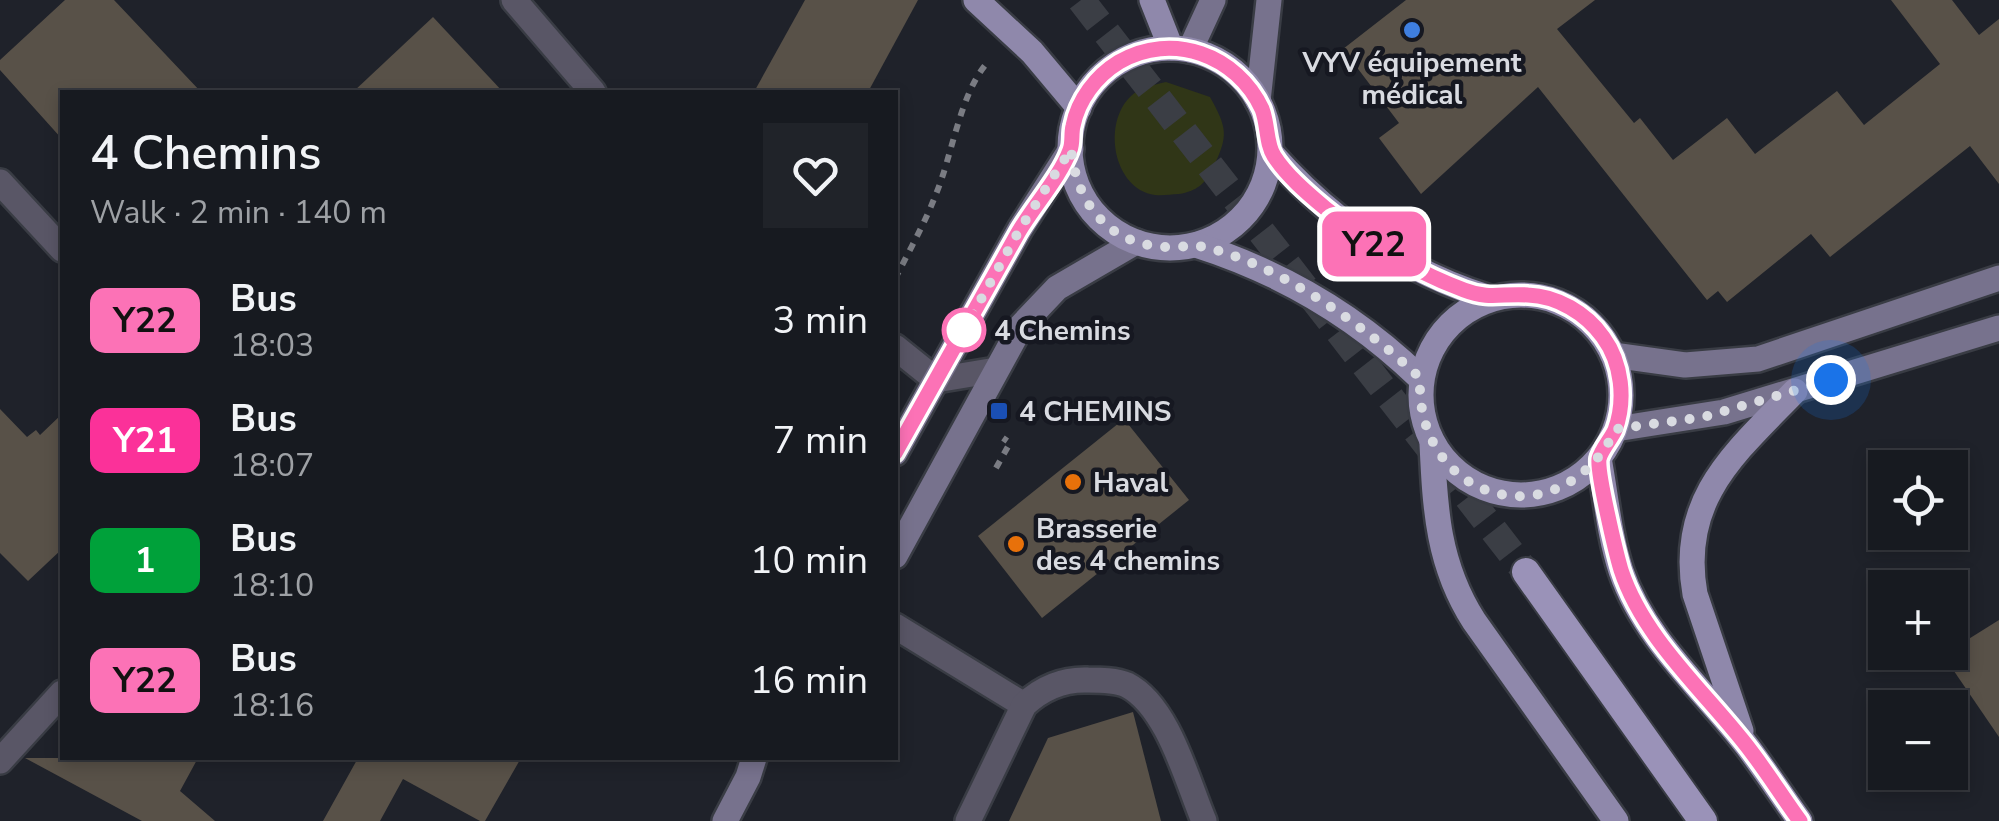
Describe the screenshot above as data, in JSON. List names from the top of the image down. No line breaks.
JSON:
{"places":{"other":["VYV équipement médical","4 Chemins","Haval","Brasserie des 4 chemins"],"transit":["4 CHEMINS"]},"lines":["bus line Y22"],"page":{"on_map":"Y22","heading":["4 Chemins","Walk · 2 min · 140 m"],"list":[{"mark":"Y22","name":"Bus","note":"18:03","value":"3 min"},{"mark":"Y21","name":"Bus","note":"18:07","value":"7 min"},{"mark":"1","name":"Bus","note":"18:10","value":"10 min"},{"mark":"Y22","name":"Bus","note":"18:16","value":"16 min"}],"map_buttons":["+","−"]}}
